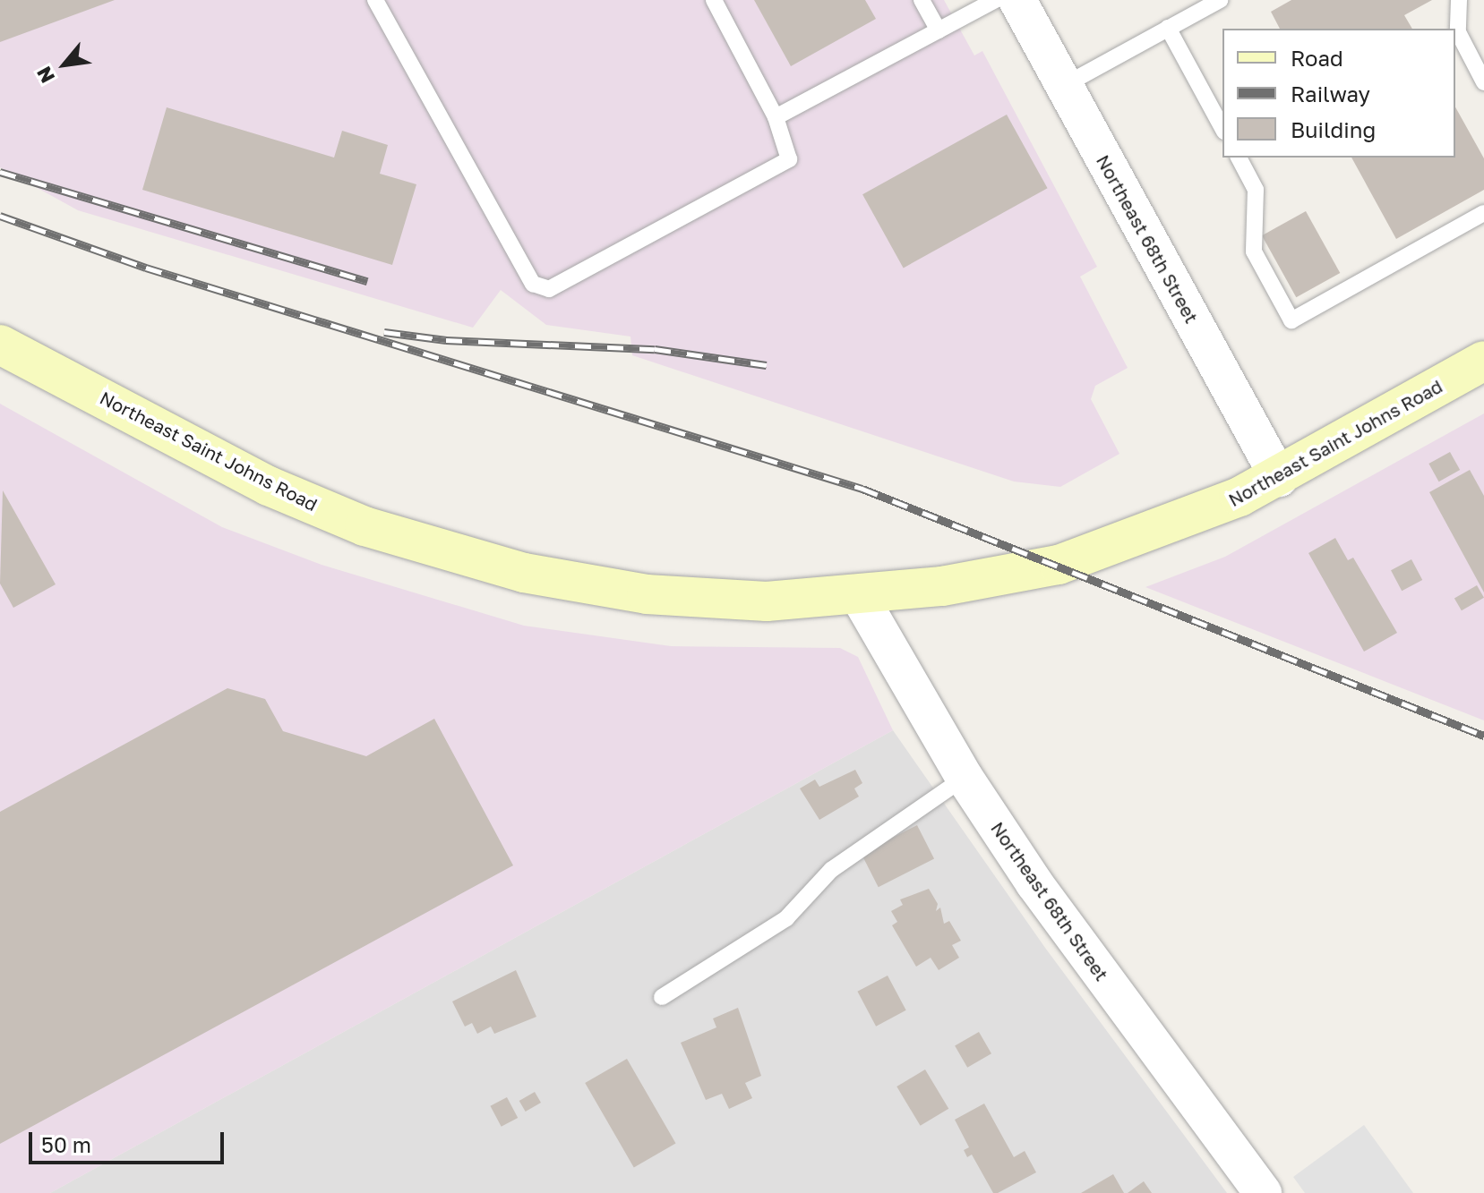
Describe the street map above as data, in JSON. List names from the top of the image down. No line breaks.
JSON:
{"streets":{"main road":["Northeast Saint Johns Road"],"street":["Northeast 68th Street"]},"crossings":[["Northeast 68th Street","Northeast Saint Johns Road"]],"legend":["Road","Railway","Building"],"scale_bar":"50 m","north":"bottom left"}
